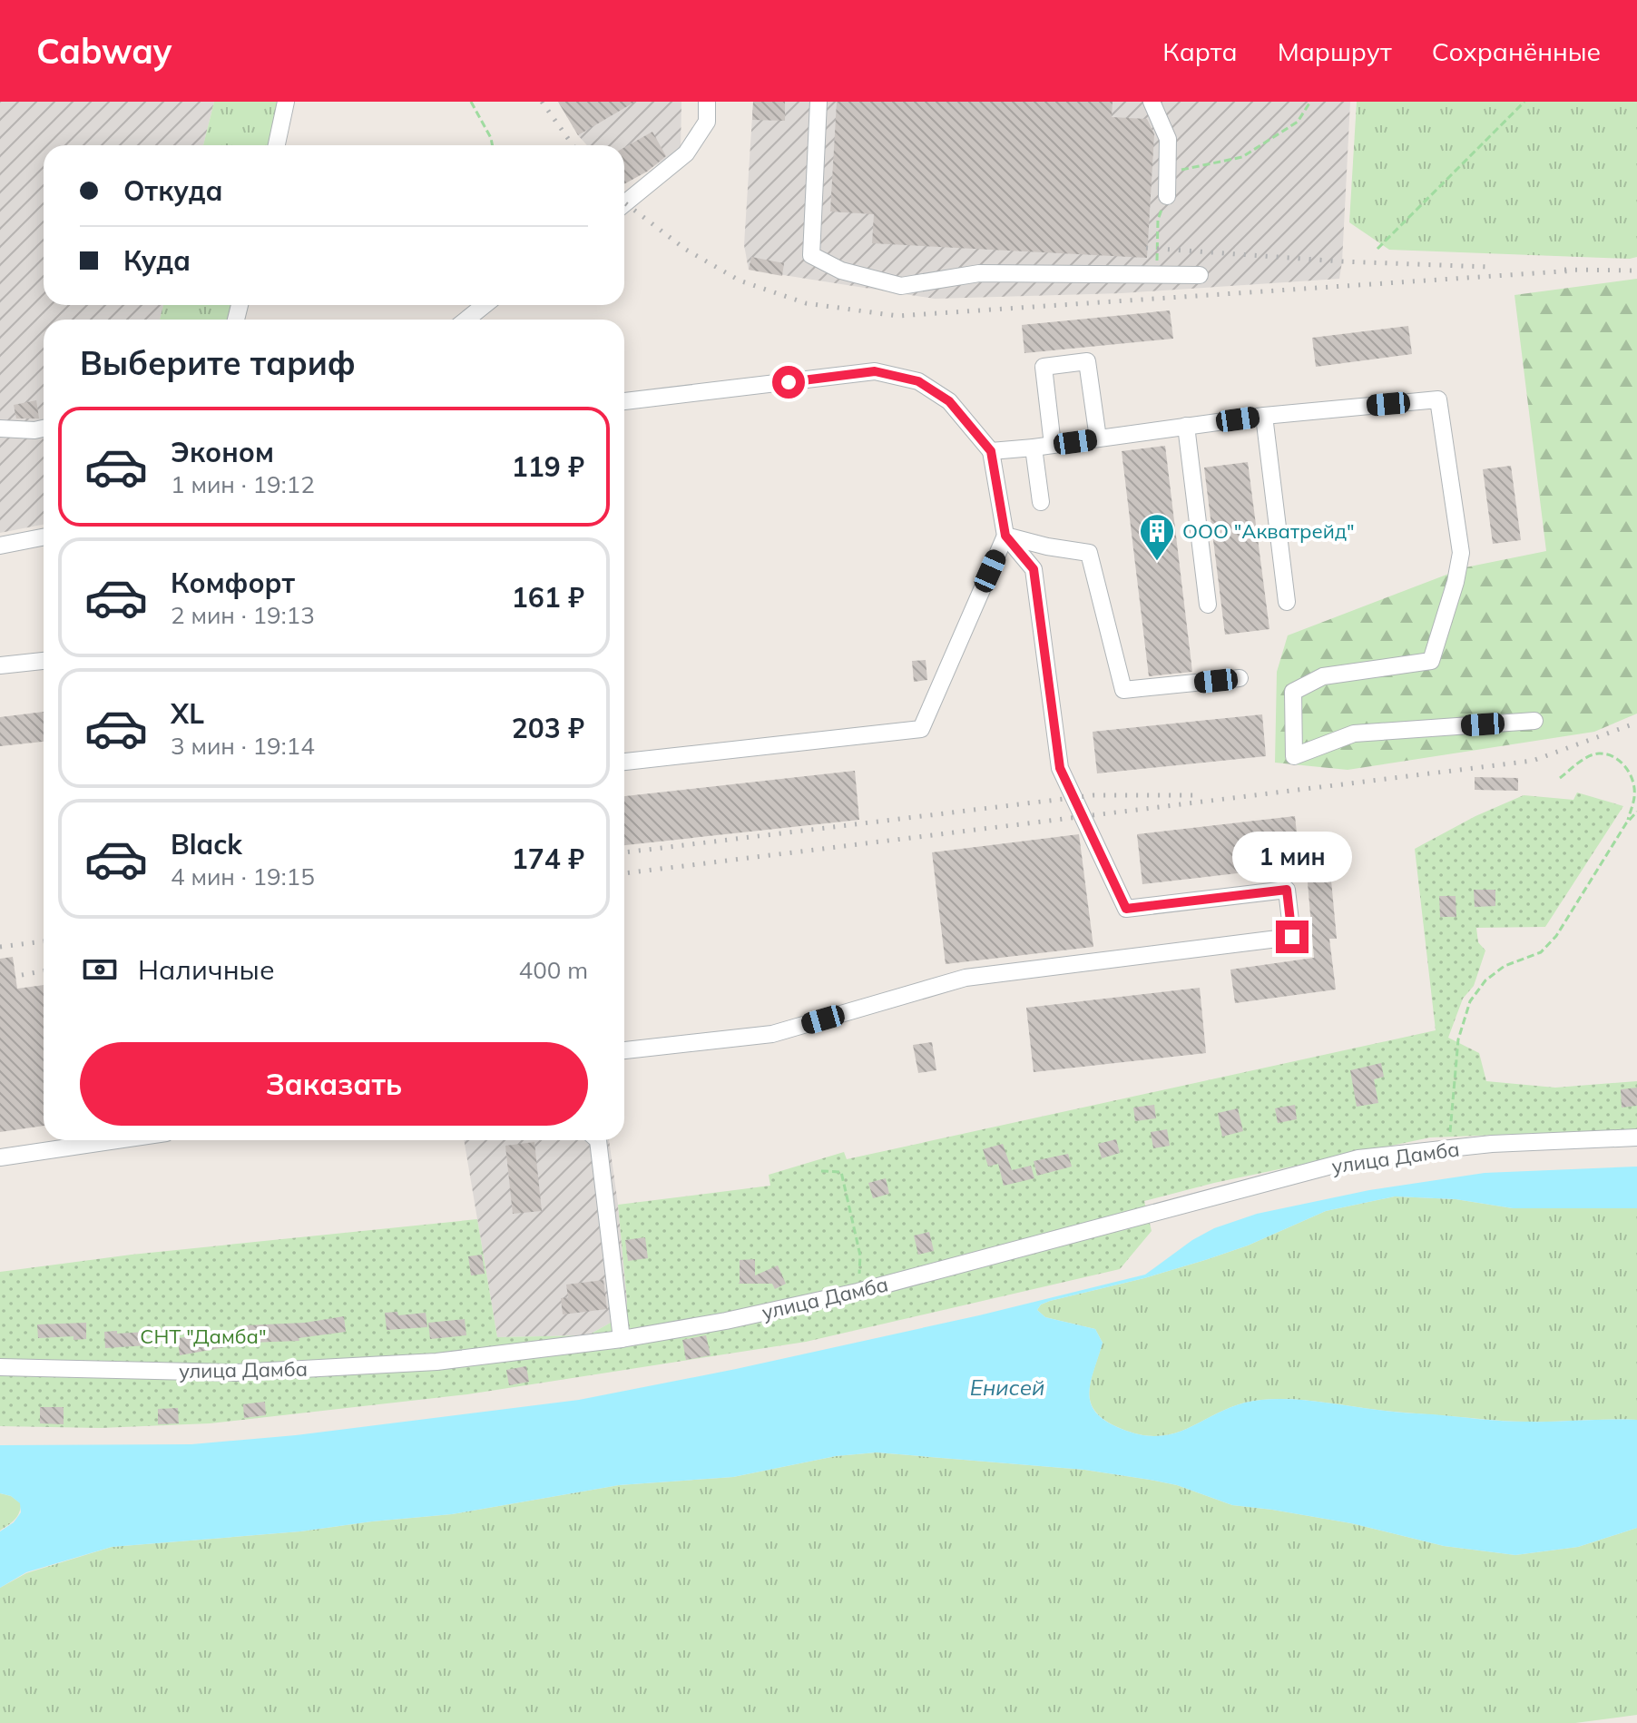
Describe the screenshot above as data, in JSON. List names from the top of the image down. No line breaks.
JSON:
{"streets":{"street":["улица Дамба"]},"water":["Енисей"],"parks":["СНТ \"Дамба\""],"places":{"building":["ООО \"Акватрейд\""]},"page":{"header":"Cabway","nav":["Карта","Маршрут","Сохранённые"],"banner":["Откуда","Куда"],"heading":"Выберите тариф","list":[{"name":"Эконом","note":"1 мин · 19:12","value":"119 ₽"},{"name":"Комфорт","note":"2 мин · 19:13","value":"161 ₽"},{"name":"XL","note":"3 мин · 19:14","value":"203 ₽"},{"name":"Black","note":"4 мин · 19:15","value":"174 ₽"}],"bubble":"1 мин","pay":["Наличные","400 m"],"buttons":"Заказать"}}
